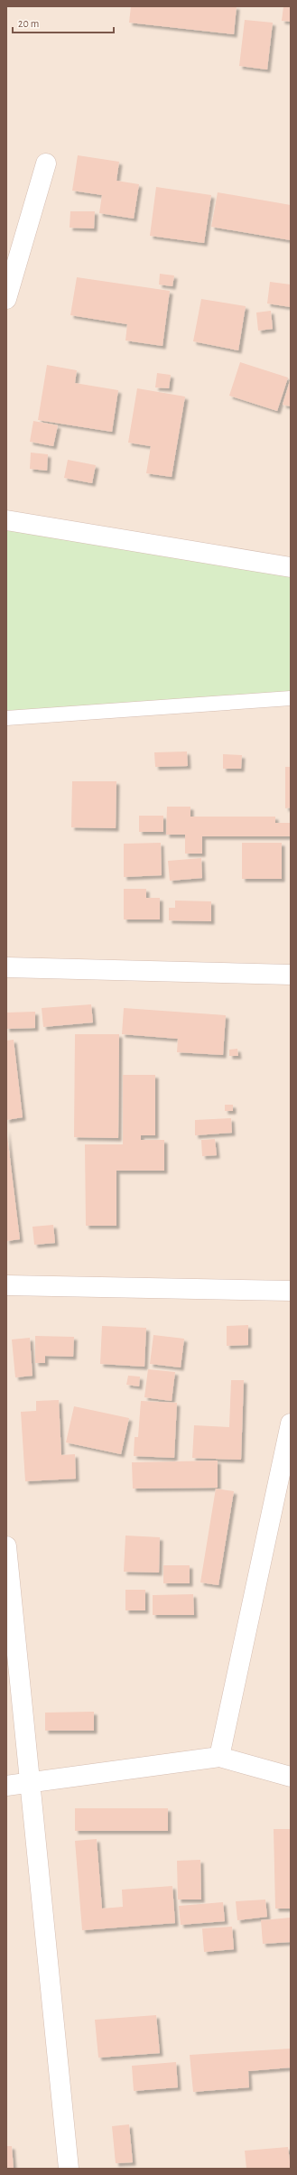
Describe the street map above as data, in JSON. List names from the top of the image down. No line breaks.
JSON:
{"scale_bar":"20 m"}
